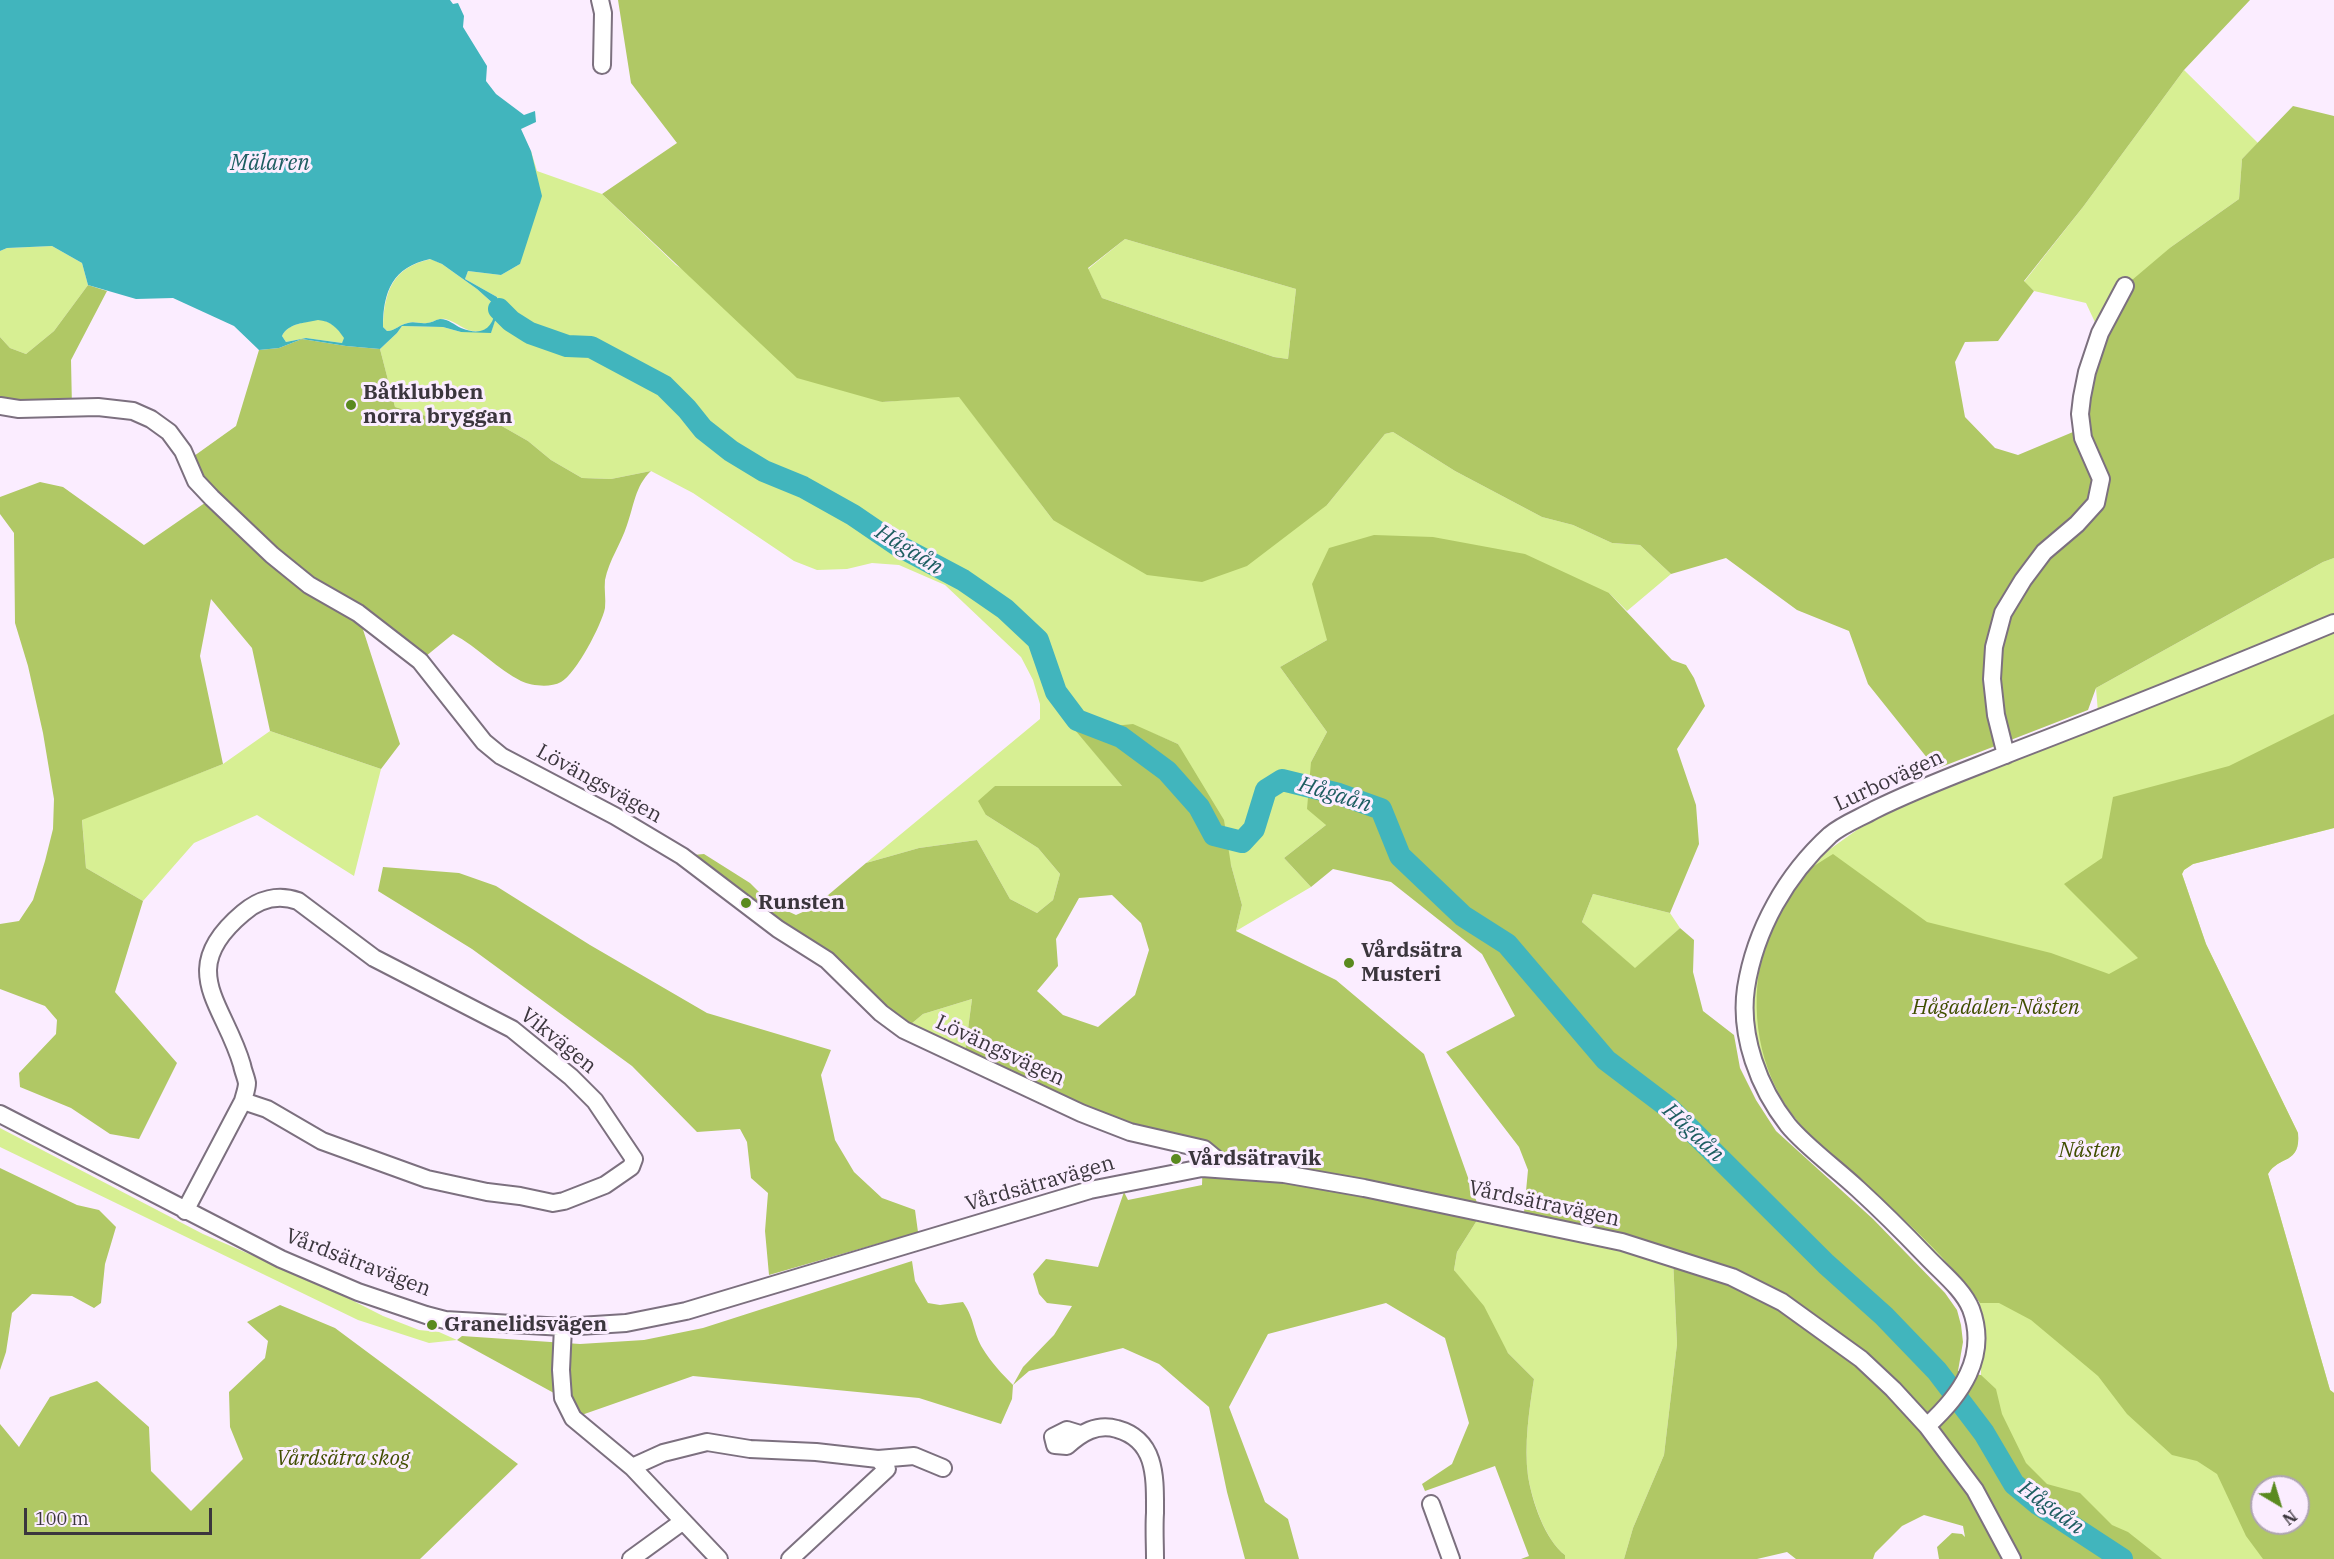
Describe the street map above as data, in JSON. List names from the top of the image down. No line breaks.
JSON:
{"streets":{"street":["Lurbovägen","Lövängsvägen","Vikvägen","Vårdsätravägen"]},"crossings":[["Lurbovägen","Vårdsätravägen"],["Lövängsvägen","Vårdsätravägen"],["Vikvägen","Vårdsätravägen"]],"water":["Mälaren","Hågaån"],"parks":["Hågadalen-Nåsten","Nåsten","Vårdsätra skog"],"places":["Båtklubben norra bryggan","Runsten","Vårdsätra Musteri","Vårdsätravik","Granelidsvägen"],"scale_bar":"100 m","north":"bottom right"}
